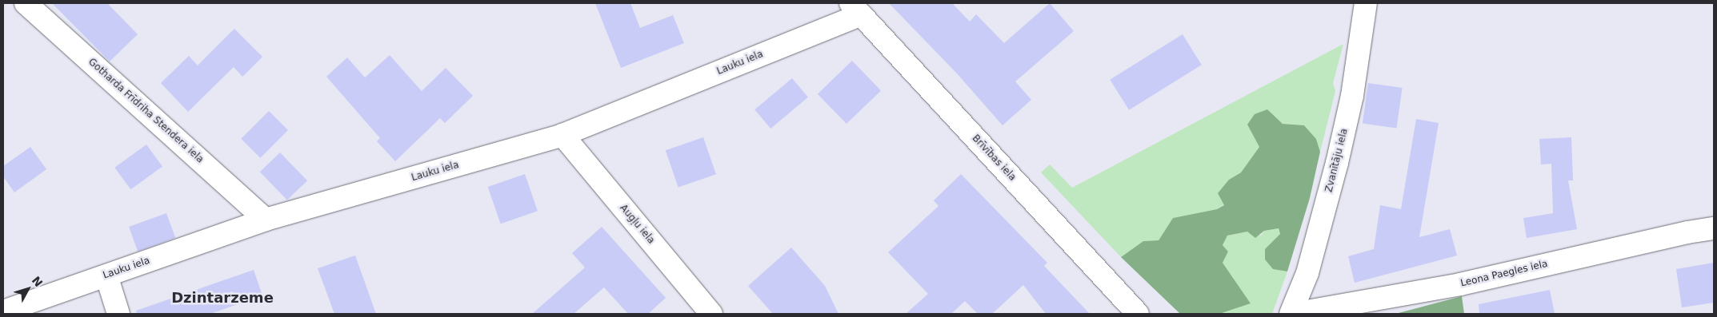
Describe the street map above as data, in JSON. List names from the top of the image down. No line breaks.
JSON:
{"streets":{"street":["Lauku iela","Gotharda Frīdriha Stendera iela","Brīvības iela","Zvanītāju iela","Augļu iela","Leona Paegles iela"]},"crossings":[["Lauku iela","Gotharda Frīdriha Stendera iela"],["Lauku iela","Brīvības iela"],["Lauku iela","Augļu iela"],["Zvanītāju iela","Leona Paegles iela"]],"districts":["Dzintarzeme"],"north":"top right"}
